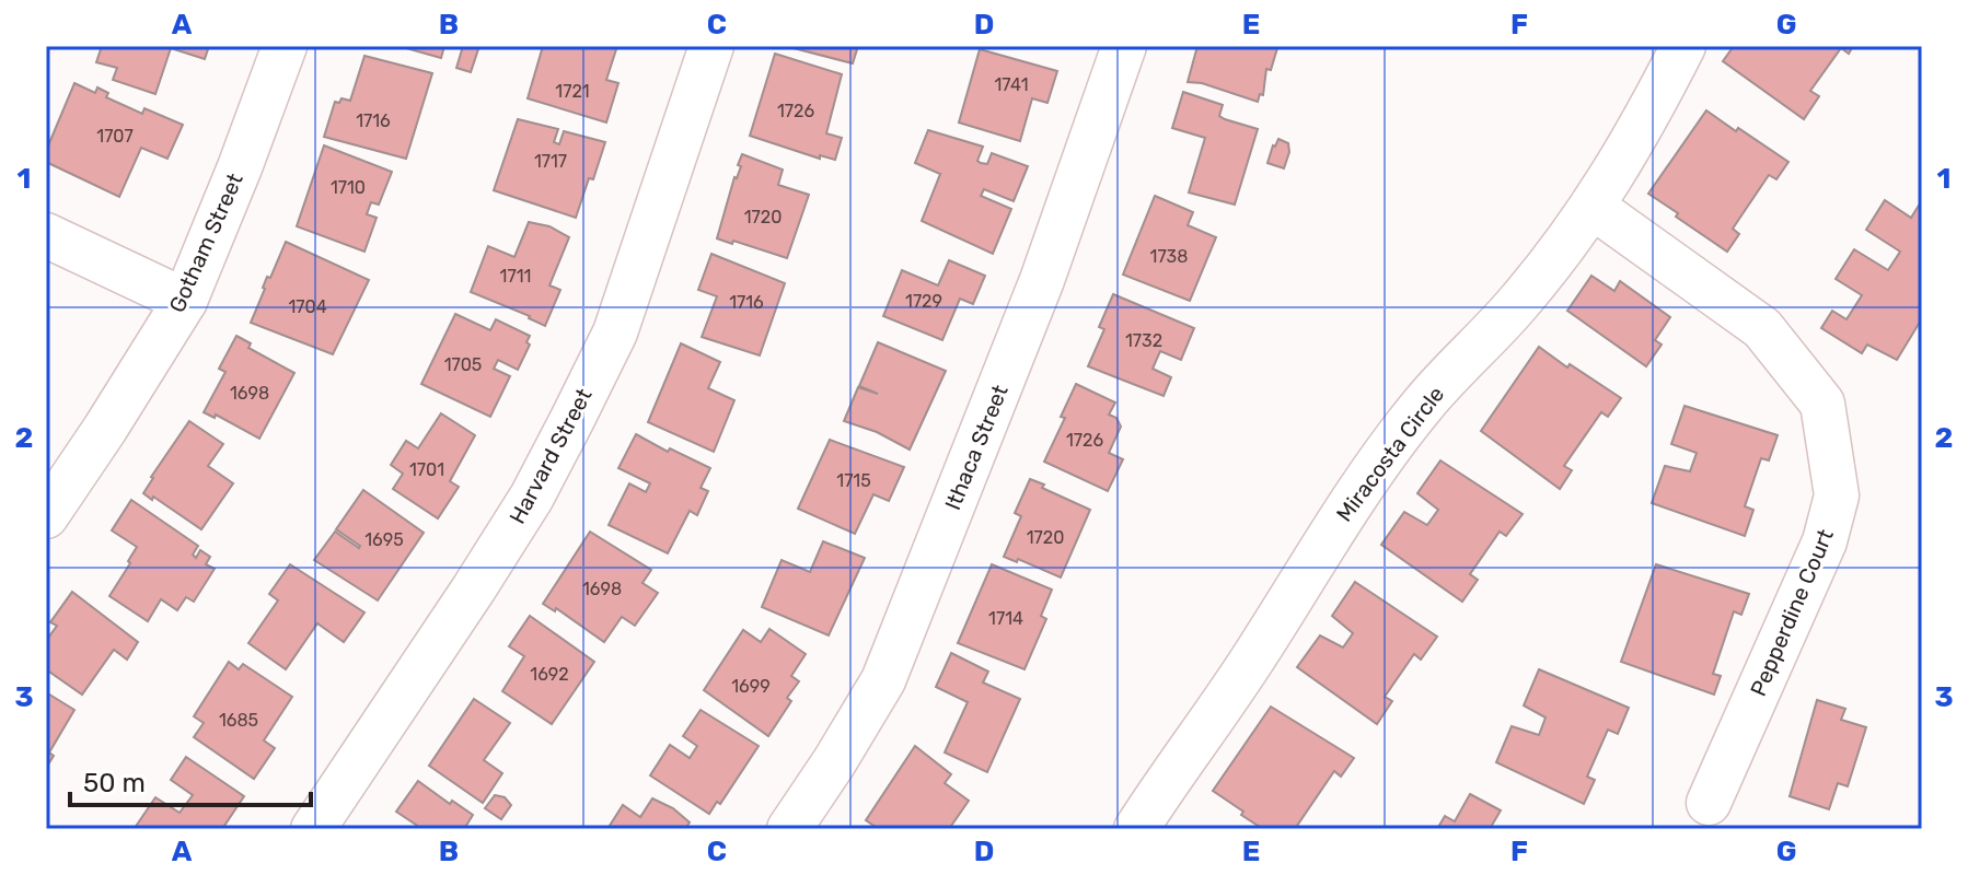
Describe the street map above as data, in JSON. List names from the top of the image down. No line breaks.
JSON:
{"streets":{"street":["Gotham Street","Ithaca Street","Miracosta Circle","Harvard Street","Pepperdine Court"]},"crossings":[["Miracosta Circle","Pepperdine Court"]],"house_numbers":["1741","1721","1726","1716","1707","1717","1710","1720","1738","1711","1729","1716","1704","1732","1705","1698","1726","1701","1715","1720","1695","1698","1714","1692","1699","1685"],"scale_bar":"50 m","grid":{"columns":["A","B","C","D","E","F","G"],"rows":["1","2","3"]}}
